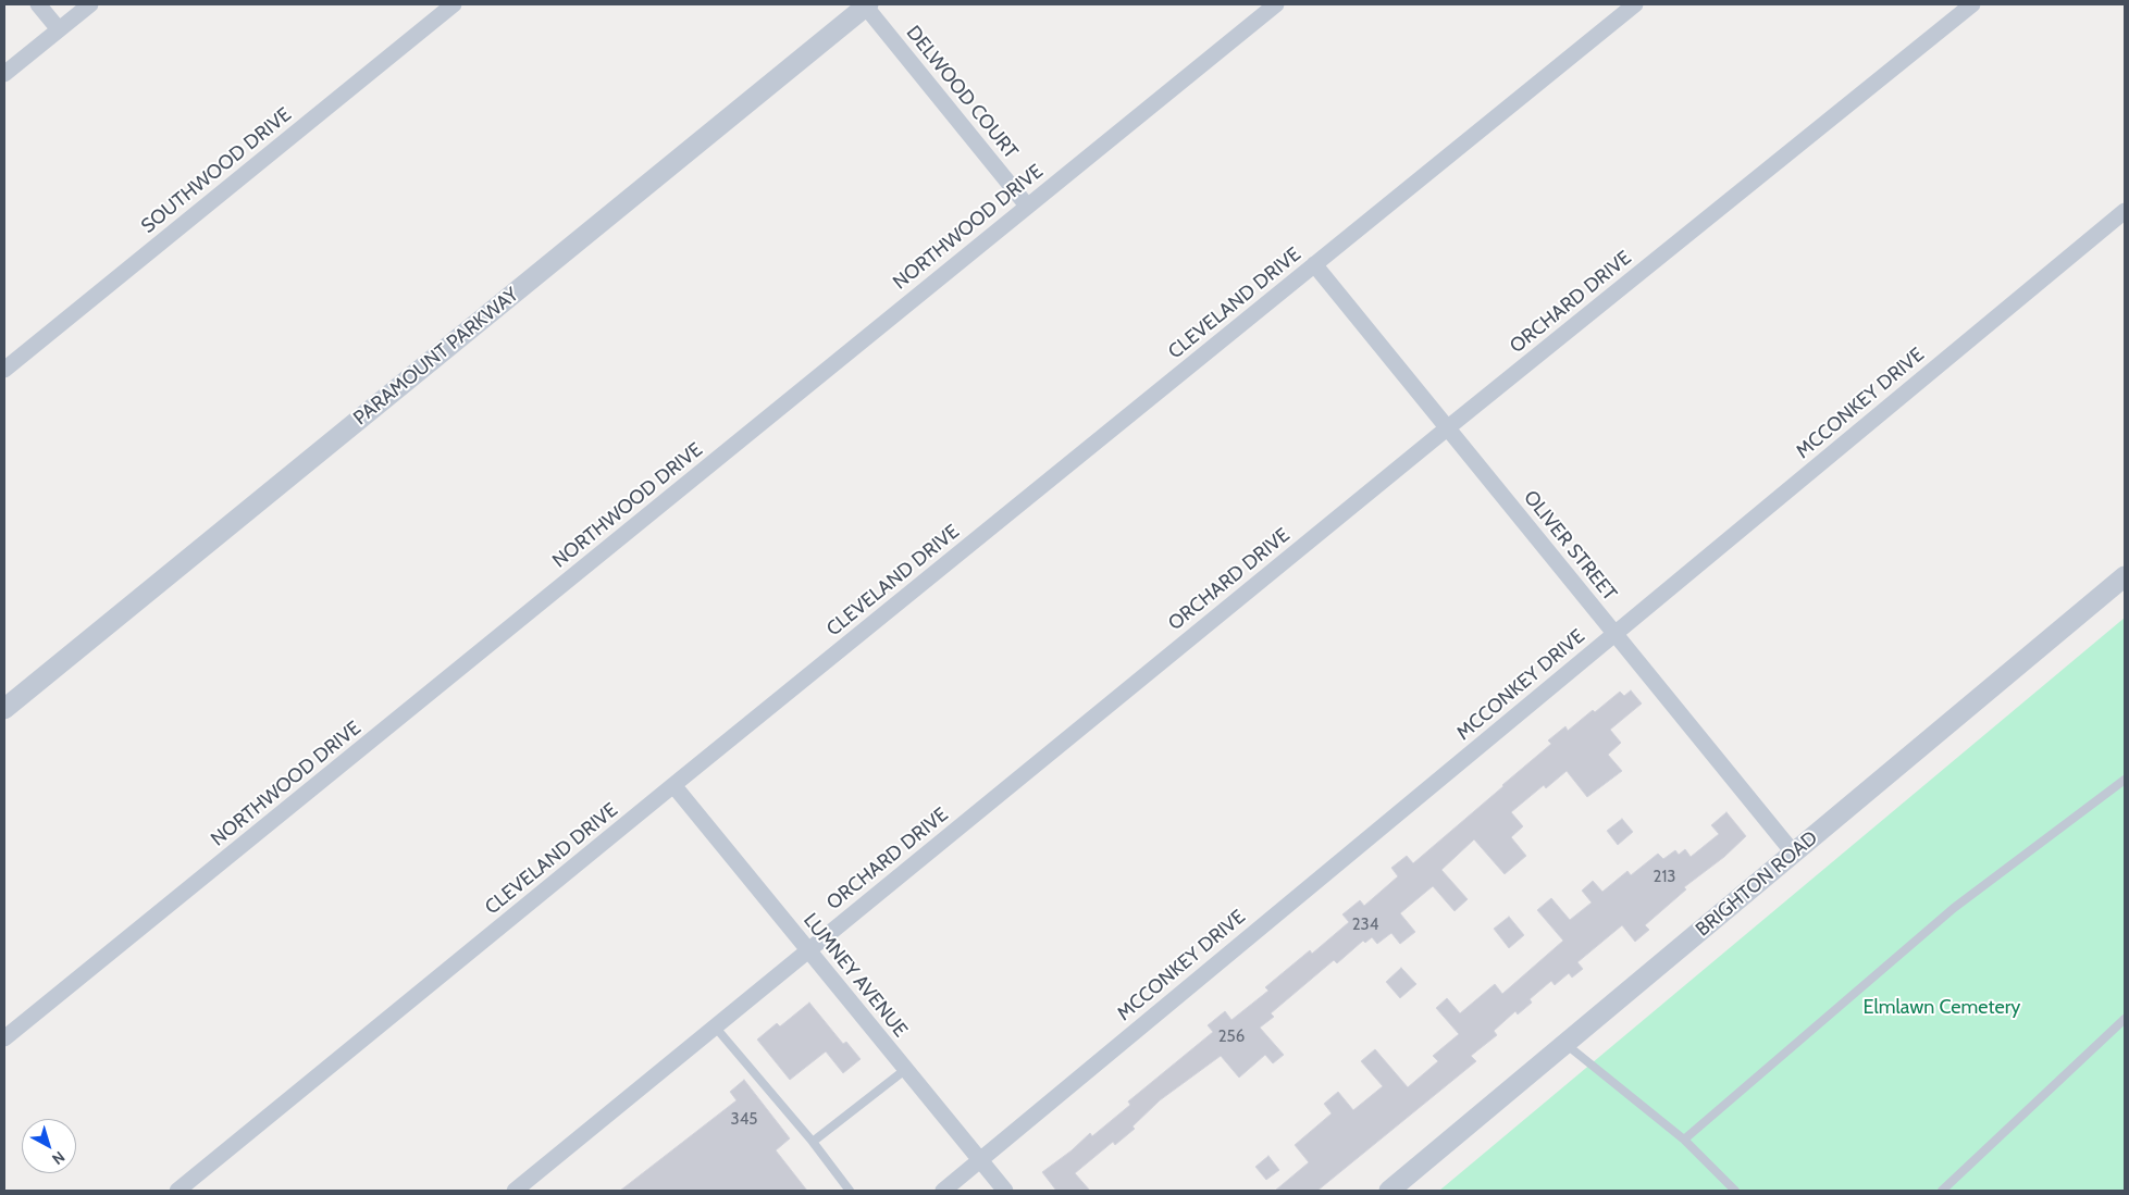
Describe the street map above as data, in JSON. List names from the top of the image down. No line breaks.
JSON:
{"streets":{"street":["DELWOOD COURT","SOUTHWOOD DRIVE","NORTHWOOD DRIVE","ORCHARD DRIVE","CLEVELAND DRIVE","PARAMOUNT PARKWAY","MCCONKEY DRIVE","OLIVER STREET","BRIGHTON ROAD","LUMNEY AVENUE"]},"crossings":[["DELWOOD COURT","NORTHWOOD DRIVE"],["DELWOOD COURT","PARAMOUNT PARKWAY"],["ORCHARD DRIVE","OLIVER STREET"],["ORCHARD DRIVE","LUMNEY AVENUE"],["CLEVELAND DRIVE","OLIVER STREET"],["CLEVELAND DRIVE","LUMNEY AVENUE"],["MCCONKEY DRIVE","OLIVER STREET"],["MCCONKEY DRIVE","LUMNEY AVENUE"],["OLIVER STREET","BRIGHTON ROAD"]],"parks":["Elmlawn Cemetery"],"house_numbers":["213","234","256","345"],"north":"bottom right"}
